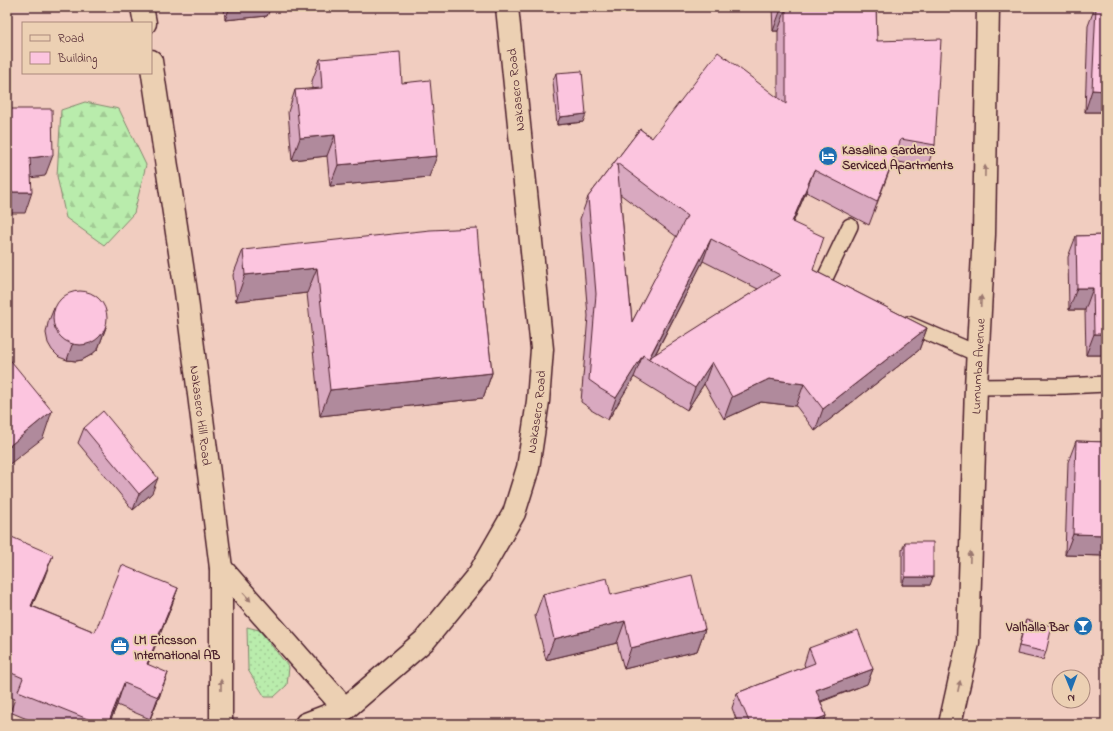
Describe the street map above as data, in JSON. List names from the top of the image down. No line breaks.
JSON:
{"streets":{"street":["Nakasero Road","Lumumba Avenue","Nakasero Hill Road"]},"one_way":["Lumumba Avenue"],"places":{"hotel":["Kasalina Gardens Serviced Apartments"],"bar":["Valhalla Bar"],"office":["LM Ericsson International AB"]},"legend":["Road","Building"],"north":"bottom"}
